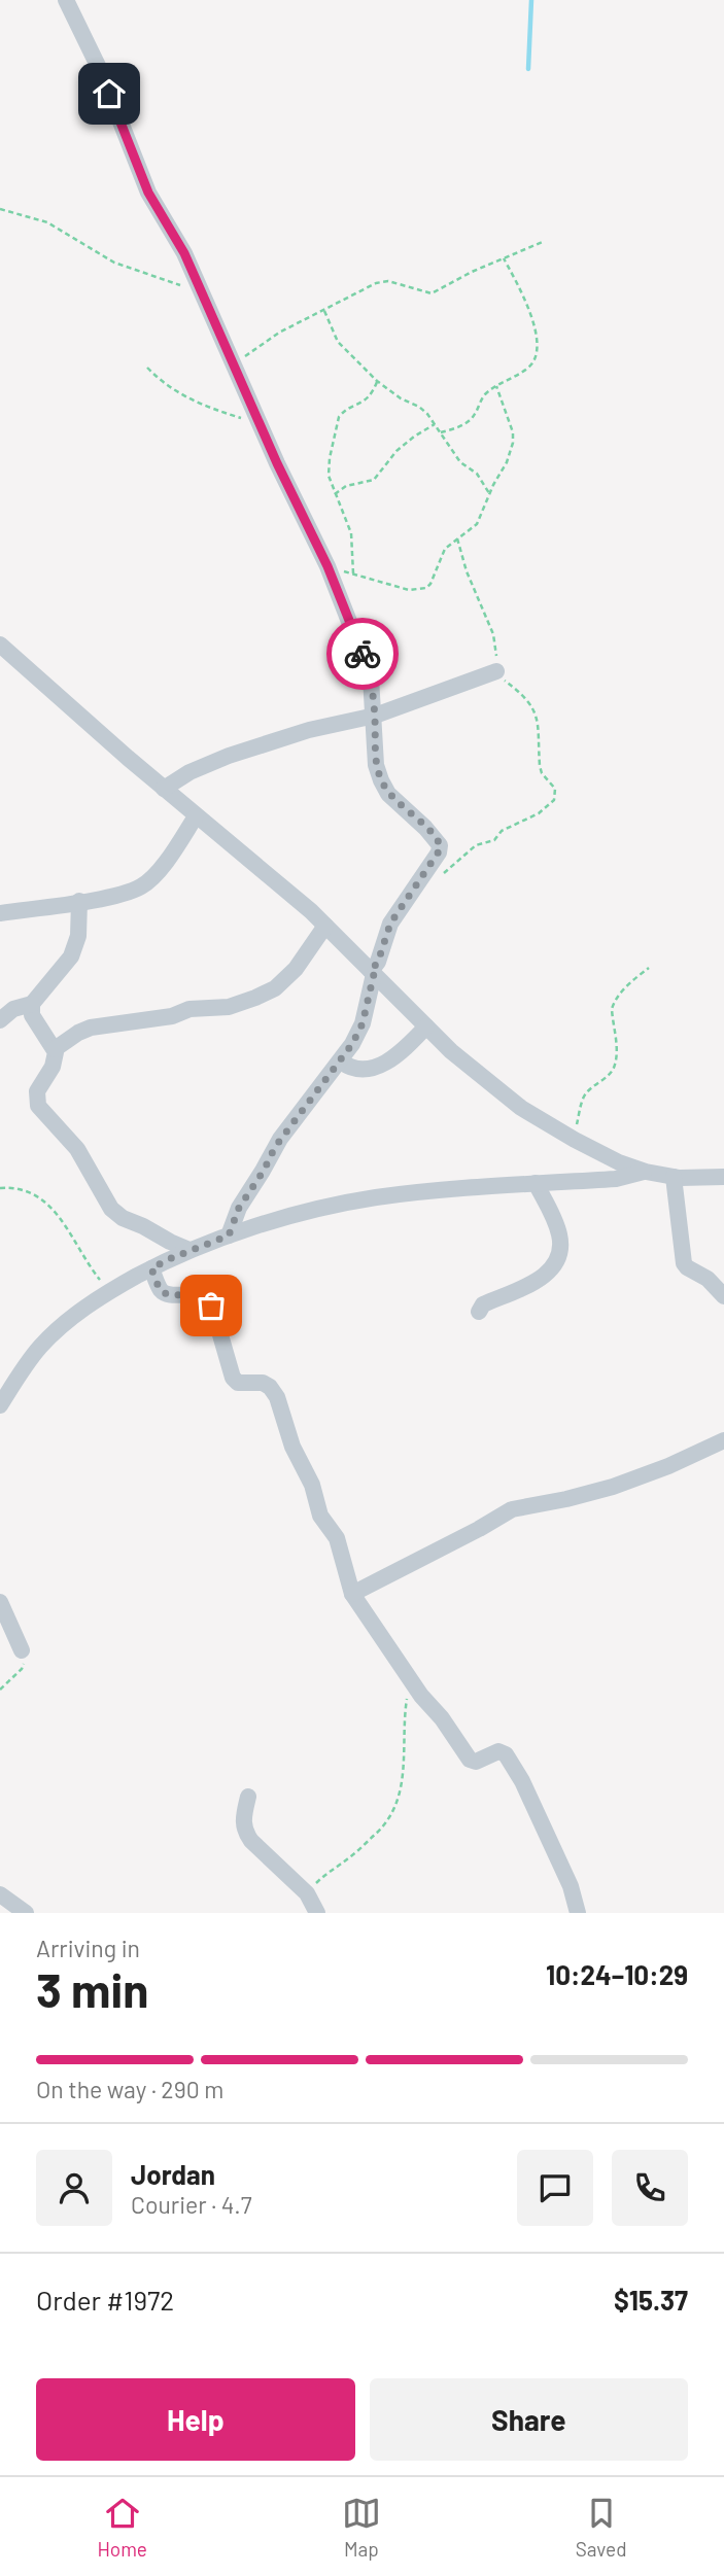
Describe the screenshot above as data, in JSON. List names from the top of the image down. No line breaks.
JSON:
{"page":{"heading":["3 min","Arriving in","10:24–10:29"],"panel":["Jordan","Courier · 4.7","Order #1972","$15.37"],"bar":"On the way · 290 m","buttons":["Help","Share"],"tabs":["Home","Map","Saved"]}}
